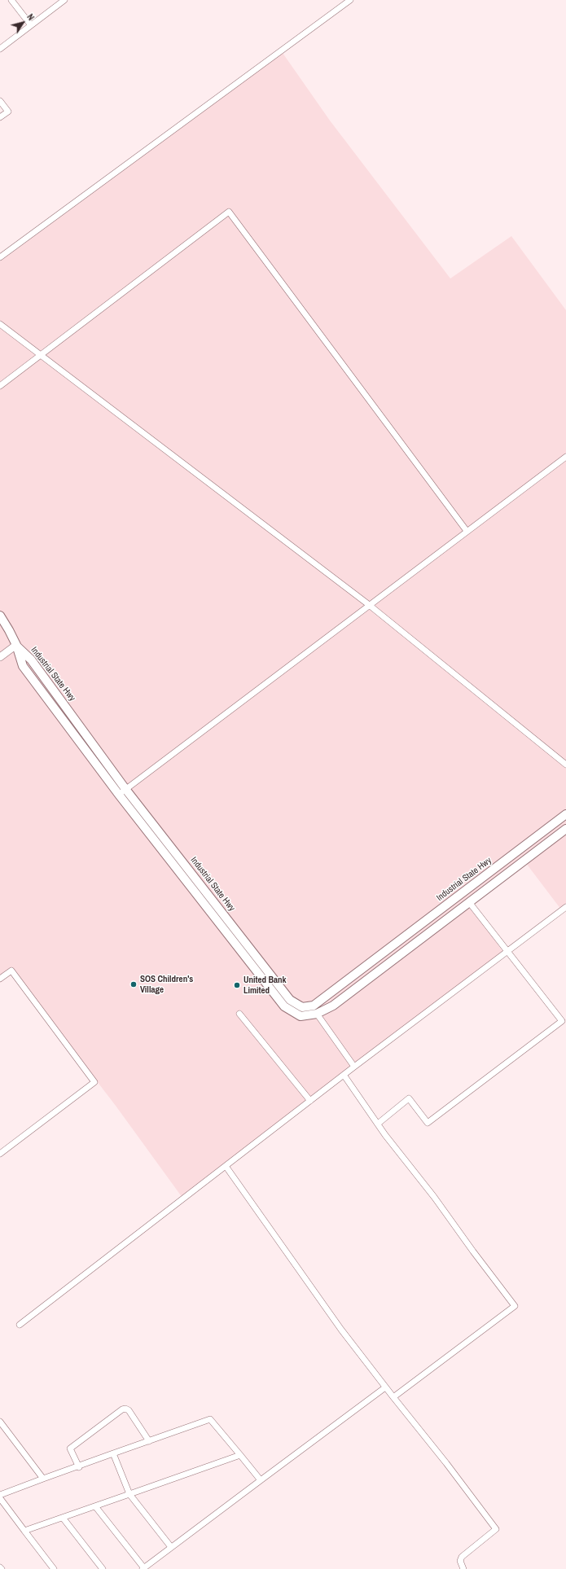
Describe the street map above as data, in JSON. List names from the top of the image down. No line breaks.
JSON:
{"streets":{"main road":["Industrial State Hwy"]},"places":["SOS Children's Village","United Bank Limited"],"north":"top right"}
